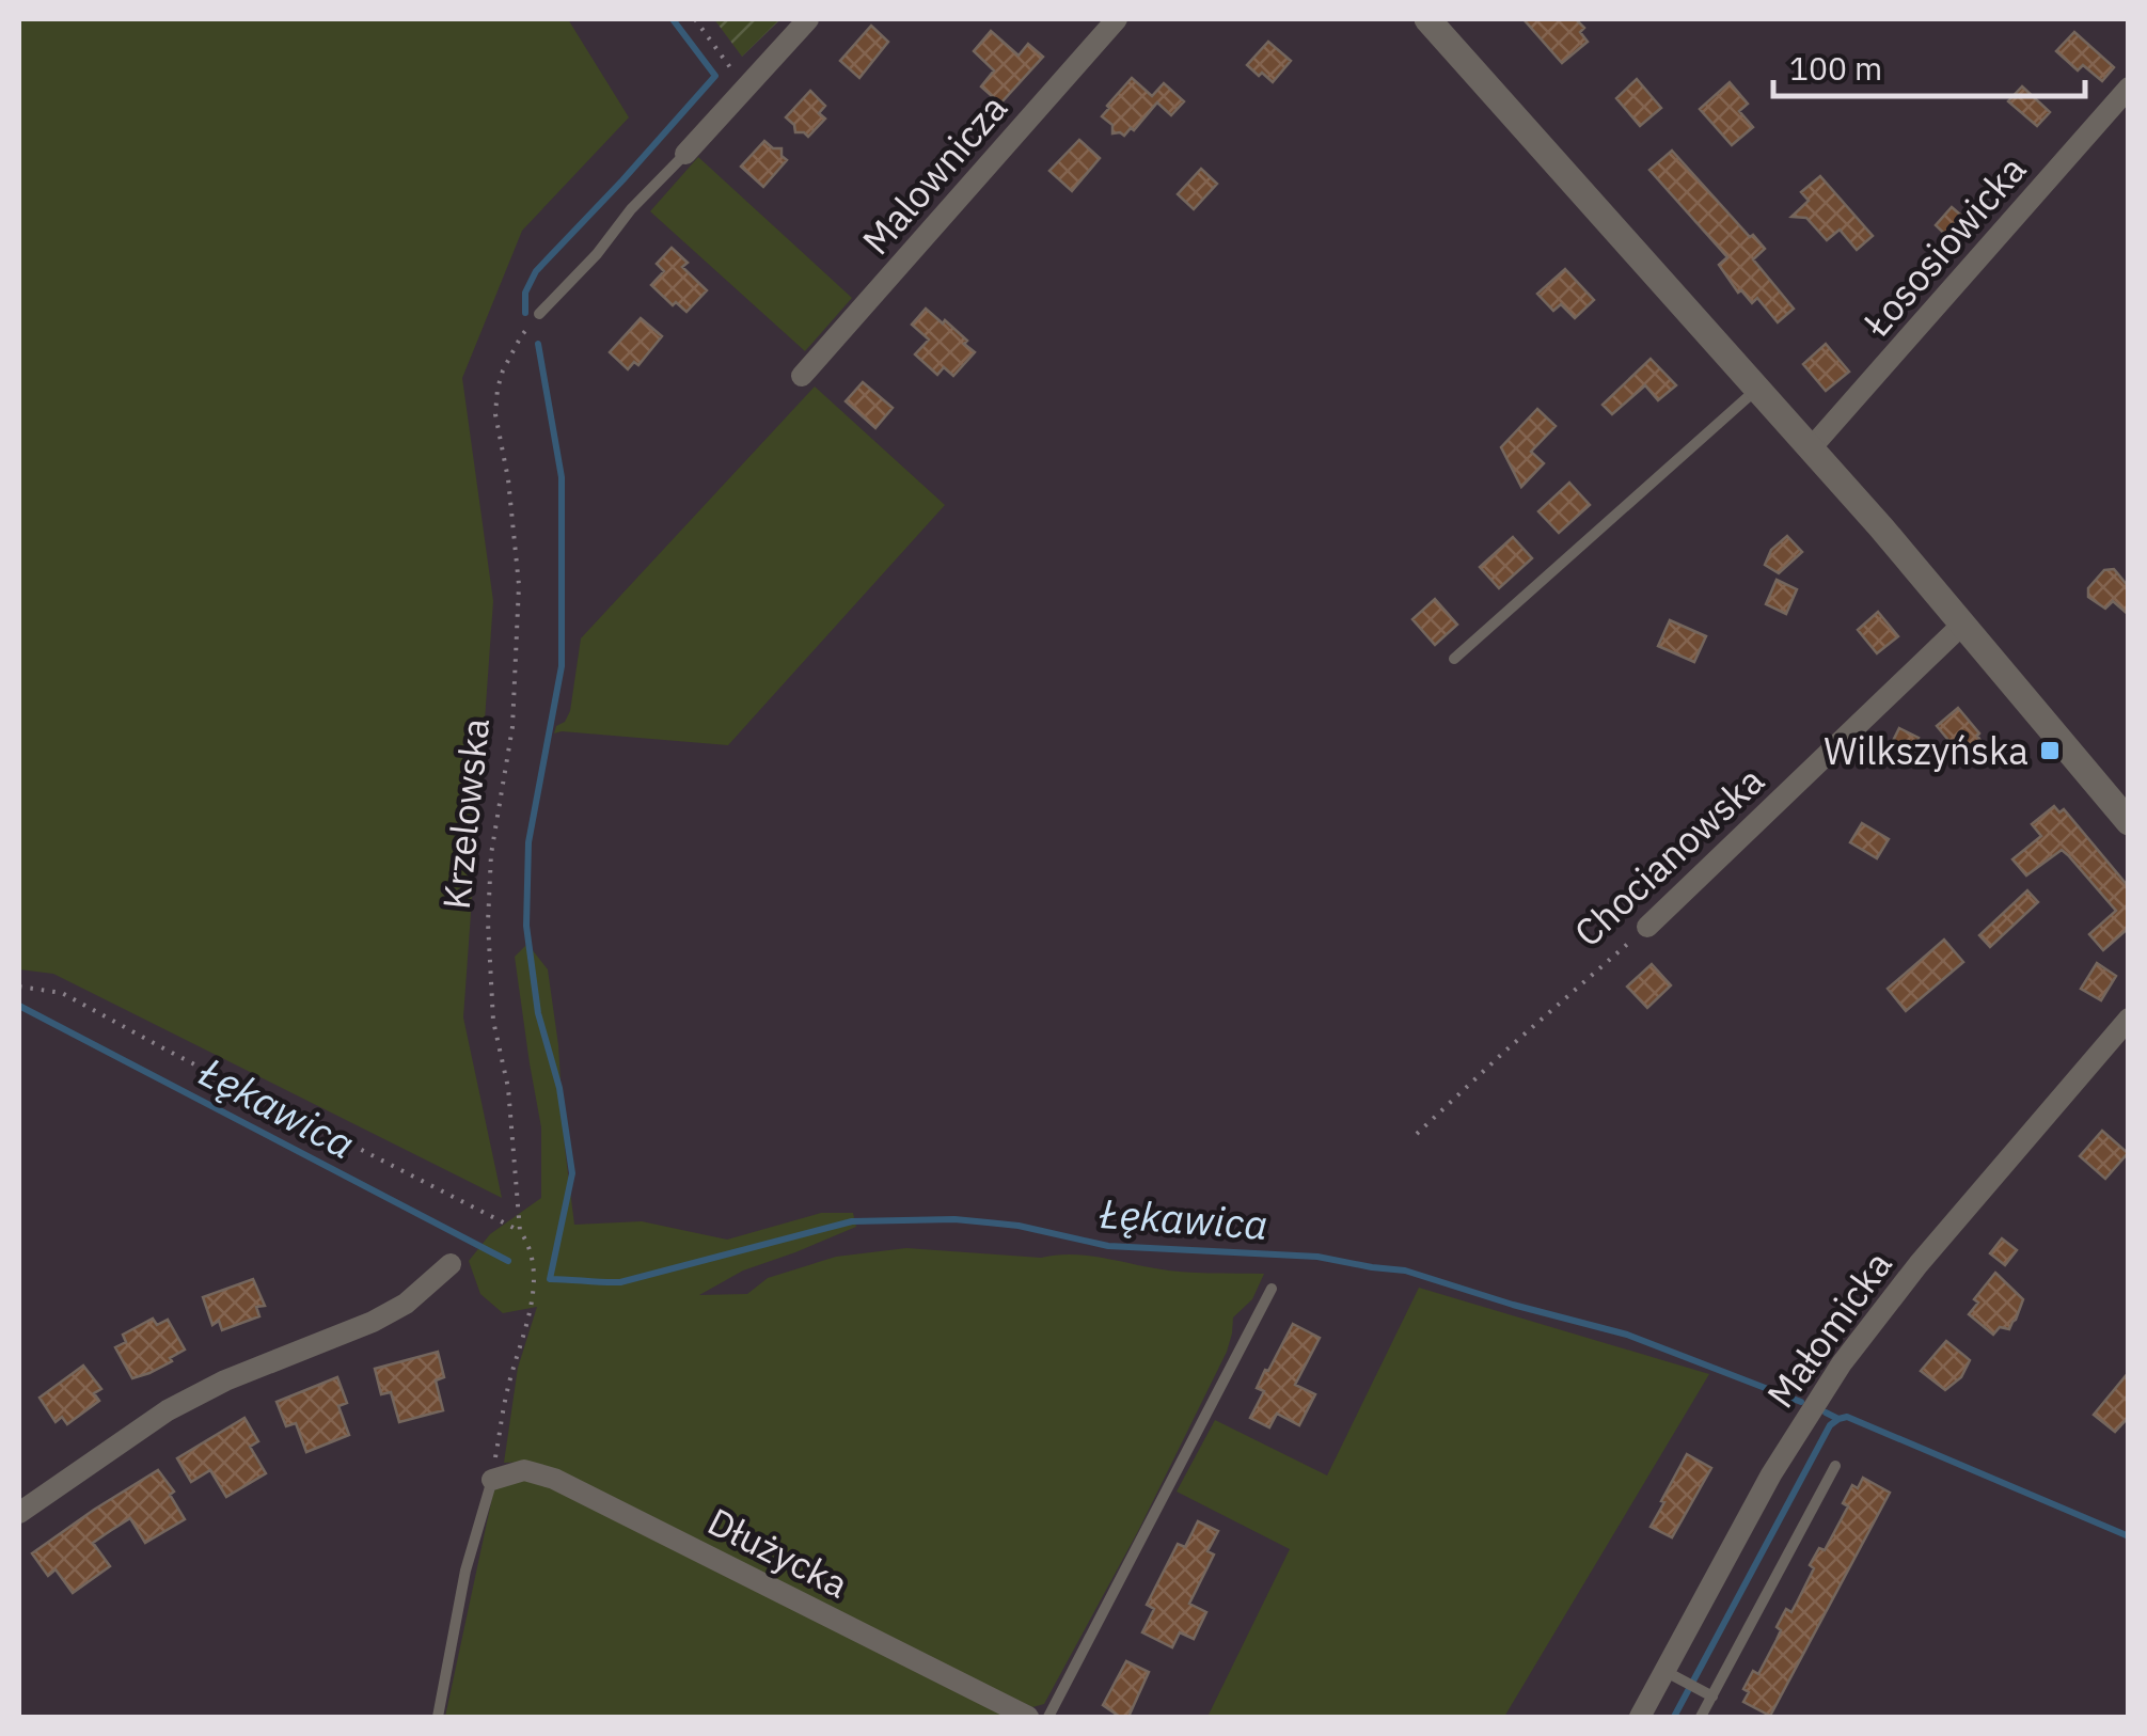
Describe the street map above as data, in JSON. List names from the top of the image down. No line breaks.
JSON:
{"streets":{"street":["Malownicza","Łososiowicka","Chocianowska","Małomicka","Dłużycka"],"path":["Krzelowska"]},"crossings":[["Krzelowska","Dłużycka"]],"water":["Łękawica"],"places":{"transit":["Wilkszyńska"]},"scale_bar":"100 m"}
